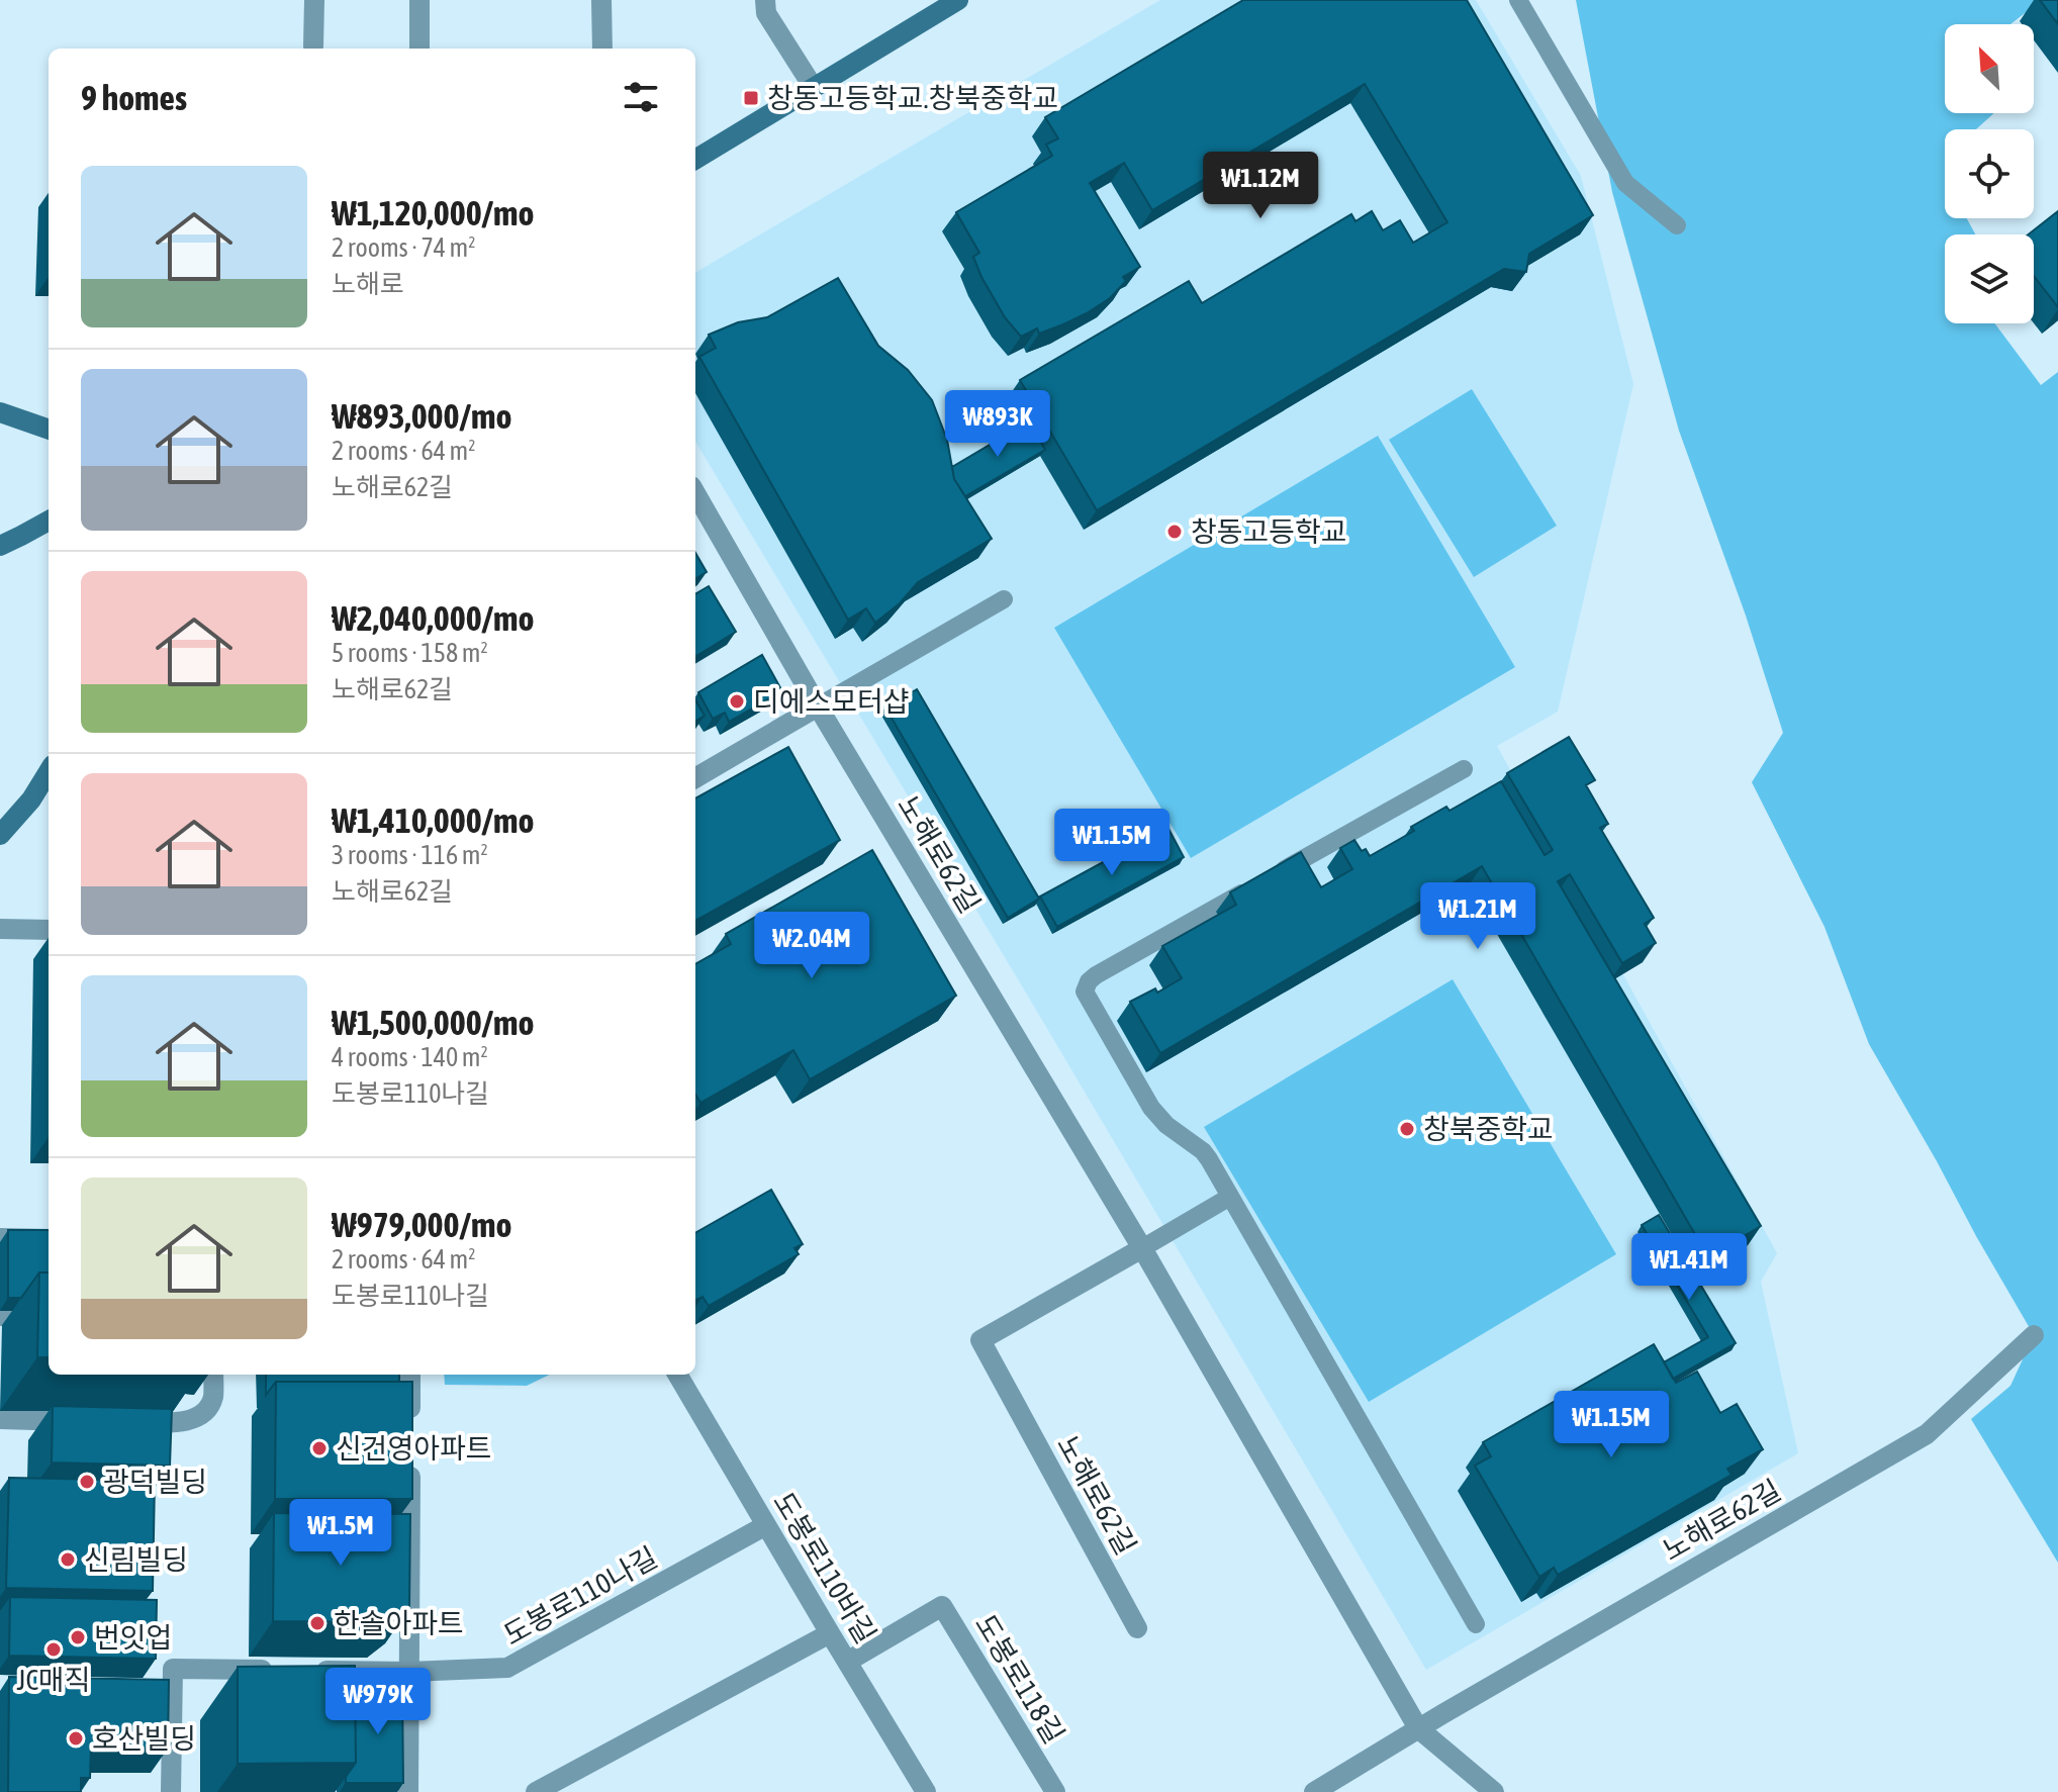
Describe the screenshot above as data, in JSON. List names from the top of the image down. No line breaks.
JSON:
{"streets":{"street":["노해로62길","도봉로110바길","도봉로110나길","도봉로118길"]},"crossings":[["도봉로110바길","도봉로110나길"],["도봉로110바길","도봉로118길"]],"places":{"transit":["창동고등학교.창북중학교"],"other":["창동고등학교","디에스모터샵","창북중학교","신건영아파트","광덕빌딩","신림빌딩","한솔아파트","번잇업","JC매직","호산빌딩"]},"north":"top left","page":{"heading":"9 homes","list":[{"name":"₩1,120,000/mo","note":"2 rooms · 74 m² · 노해로"},{"name":"₩893,000/mo","note":"2 rooms · 64 m² · 노해로62길"},{"name":"₩2,040,000/mo","note":"5 rooms · 158 m² · 노해로62길"},{"name":"₩1,410,000/mo","note":"3 rooms · 116 m² · 노해로62길"},{"name":"₩1,500,000/mo","note":"4 rooms · 140 m² · 도봉로110나길"},{"name":"₩979,000/mo","note":"2 rooms · 64 m² · 도봉로110나길"}],"price":["₩1.12M","₩893K","₩1.15M","₩1.21M","₩2.04M","₩1.41M","₩1.15M","₩1.5M","₩979K"]}}
